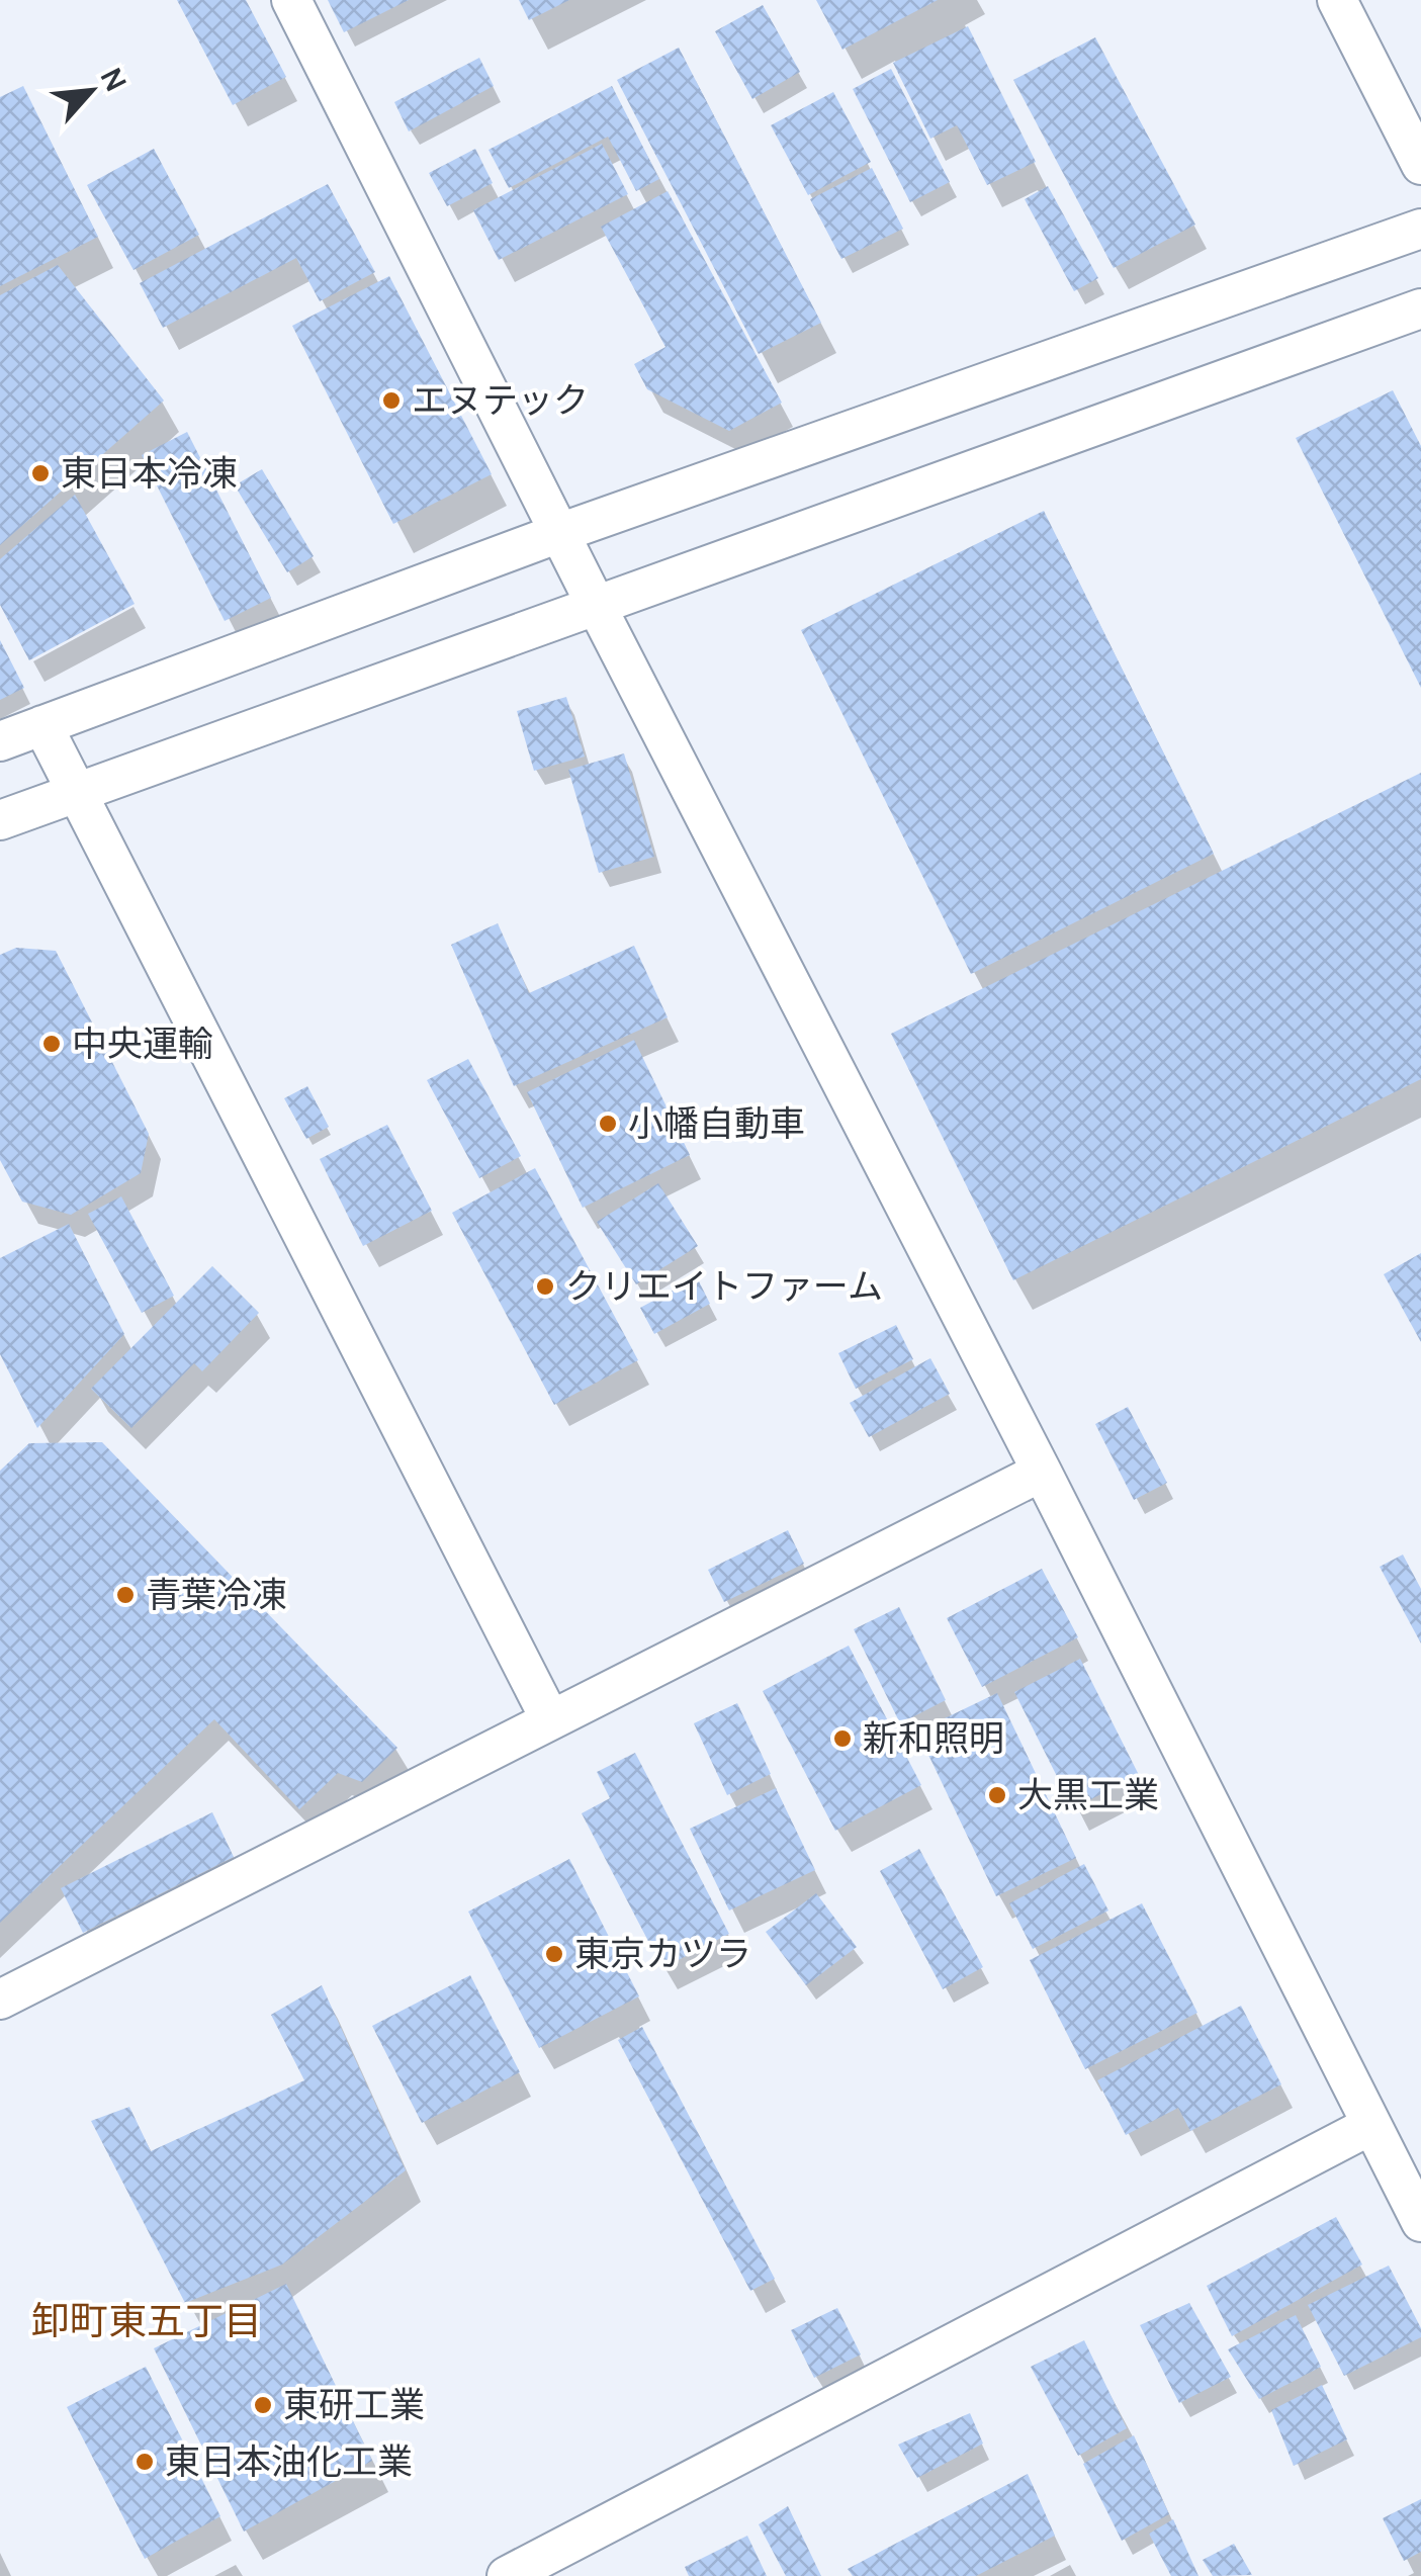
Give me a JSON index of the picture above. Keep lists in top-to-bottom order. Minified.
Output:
{"districts":["卸町東五丁目"],"places":["エヌテック","東日本冷凍","中央運輸","小幡自動車","クリエイトファーム","青葉冷凍","新和照明","大黒工業","東京カツラ","東研工業","東日本油化工業"],"north":"top right"}
